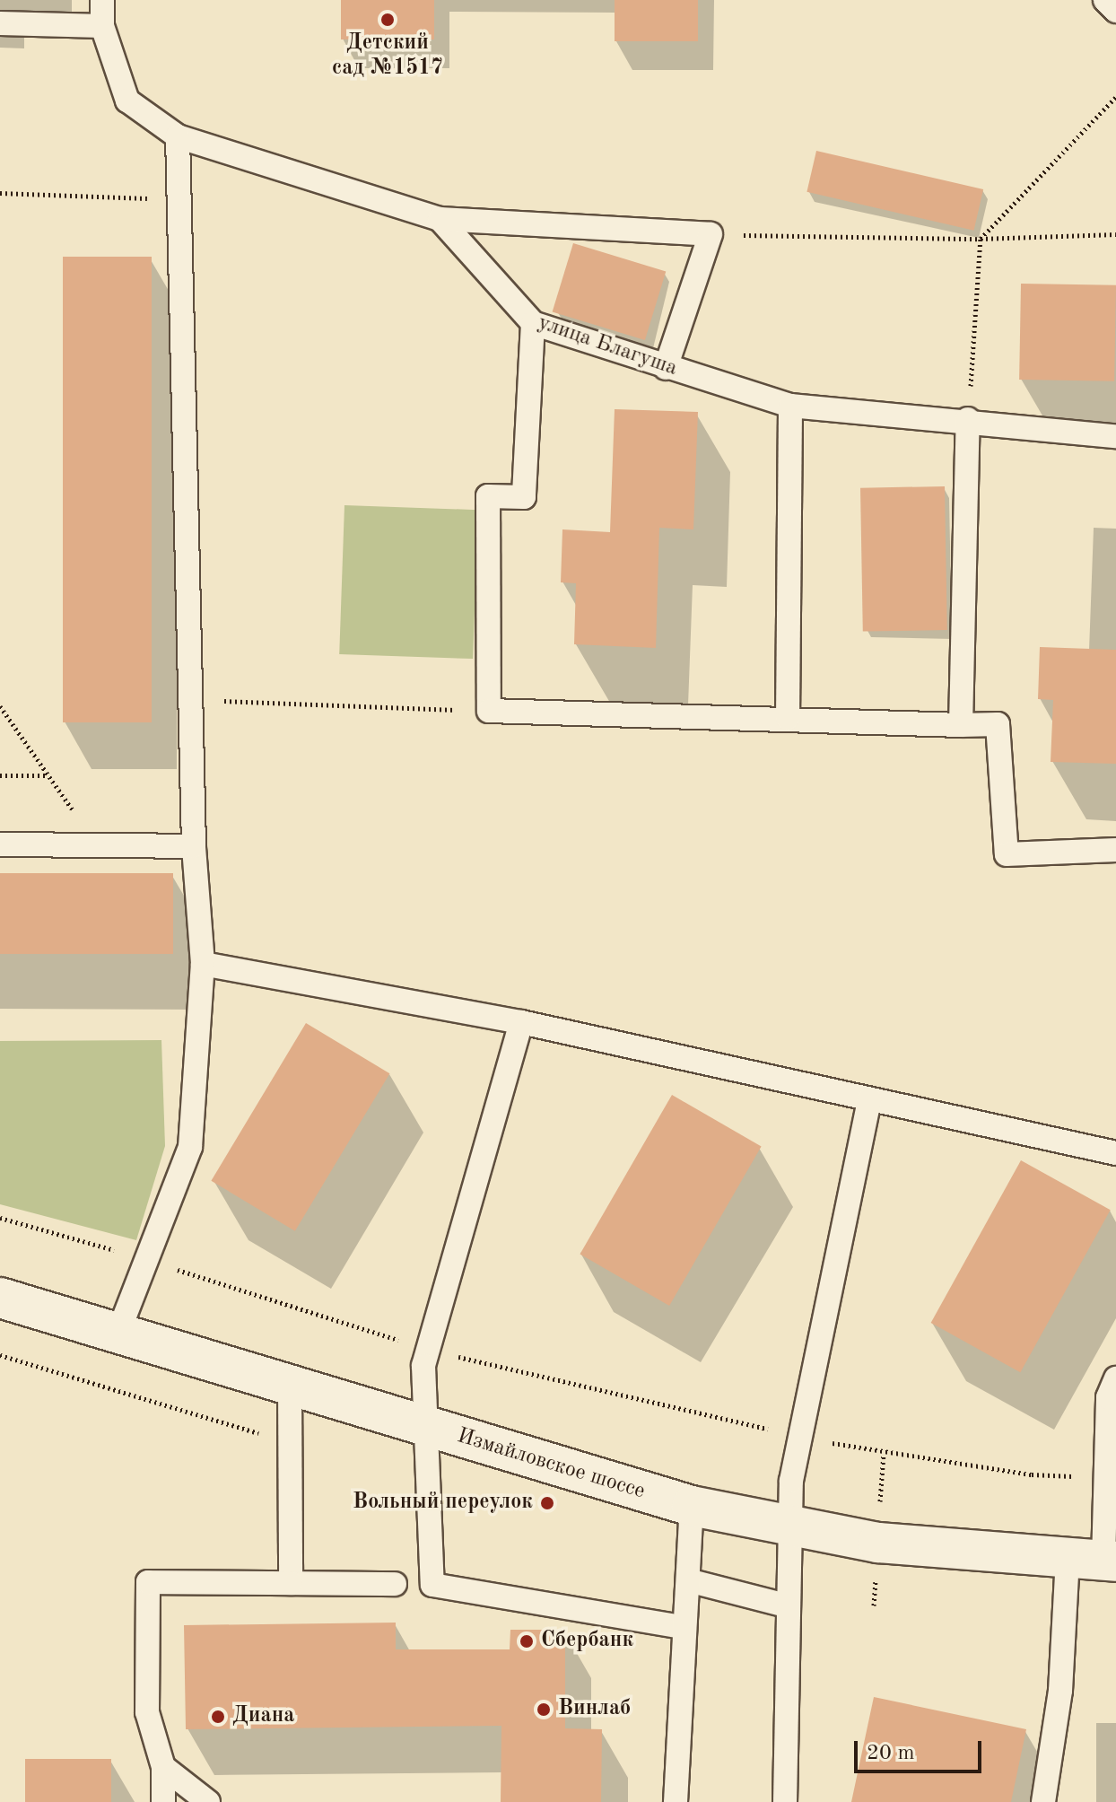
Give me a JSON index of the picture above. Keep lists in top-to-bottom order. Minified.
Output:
{"streets":{"main road":["Измайловское шоссе"],"lane":["улица Благуша"]},"places":["Детский сад №1517","Вольный переулок","Сбербанк","Винлаб","Диана"],"scale_bar":"20 m"}
